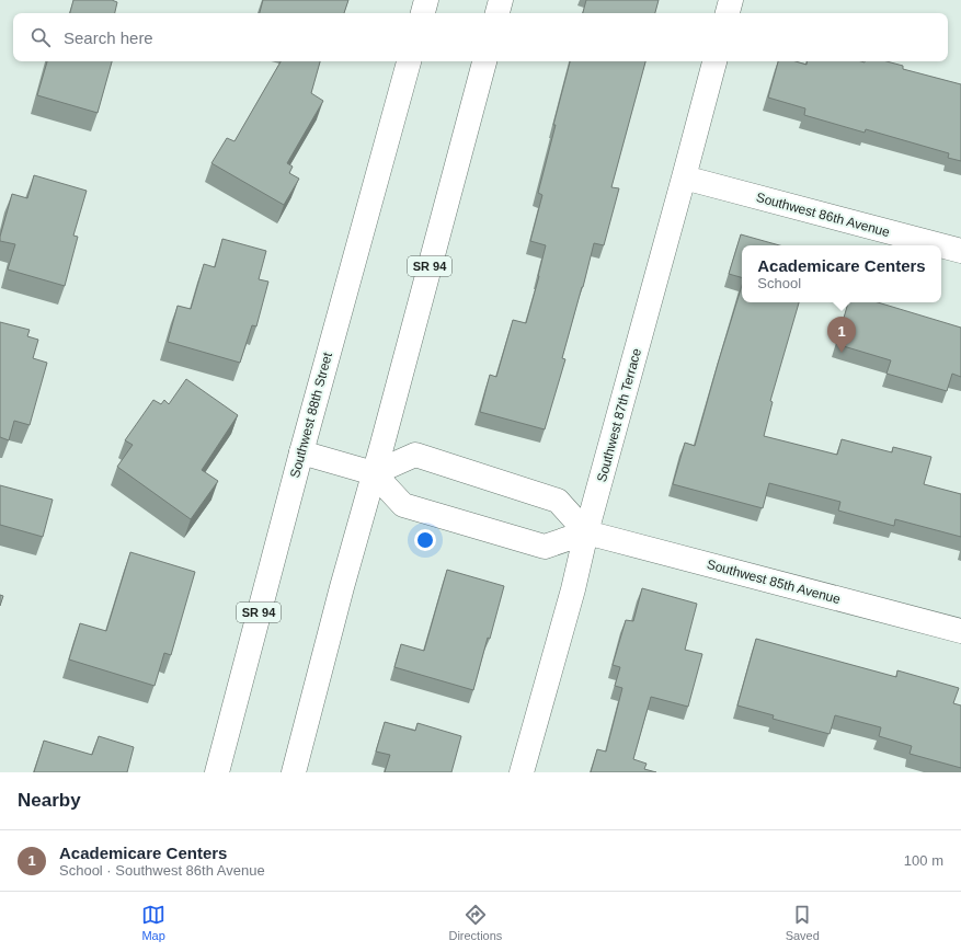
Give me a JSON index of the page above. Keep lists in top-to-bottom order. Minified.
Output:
{"streets":{"street":["Southwest 86th Avenue","SR 94","Southwest 88th Street","Southwest 87th Terrace","Southwest 85th Avenue"]},"crossings":[["Southwest 86th Avenue","Southwest 87th Terrace"],["Southwest 87th Terrace","Southwest 85th Avenue"]],"page":{"search":"Search here","popup":["Academicare Centers","School"],"pins":"1","heading":"Nearby","list":[{"mark":"1","name":"Academicare Centers","note":"School · Southwest 86th Avenue","value":"100 m"}],"nav":["Map","Directions","Saved"]}}
